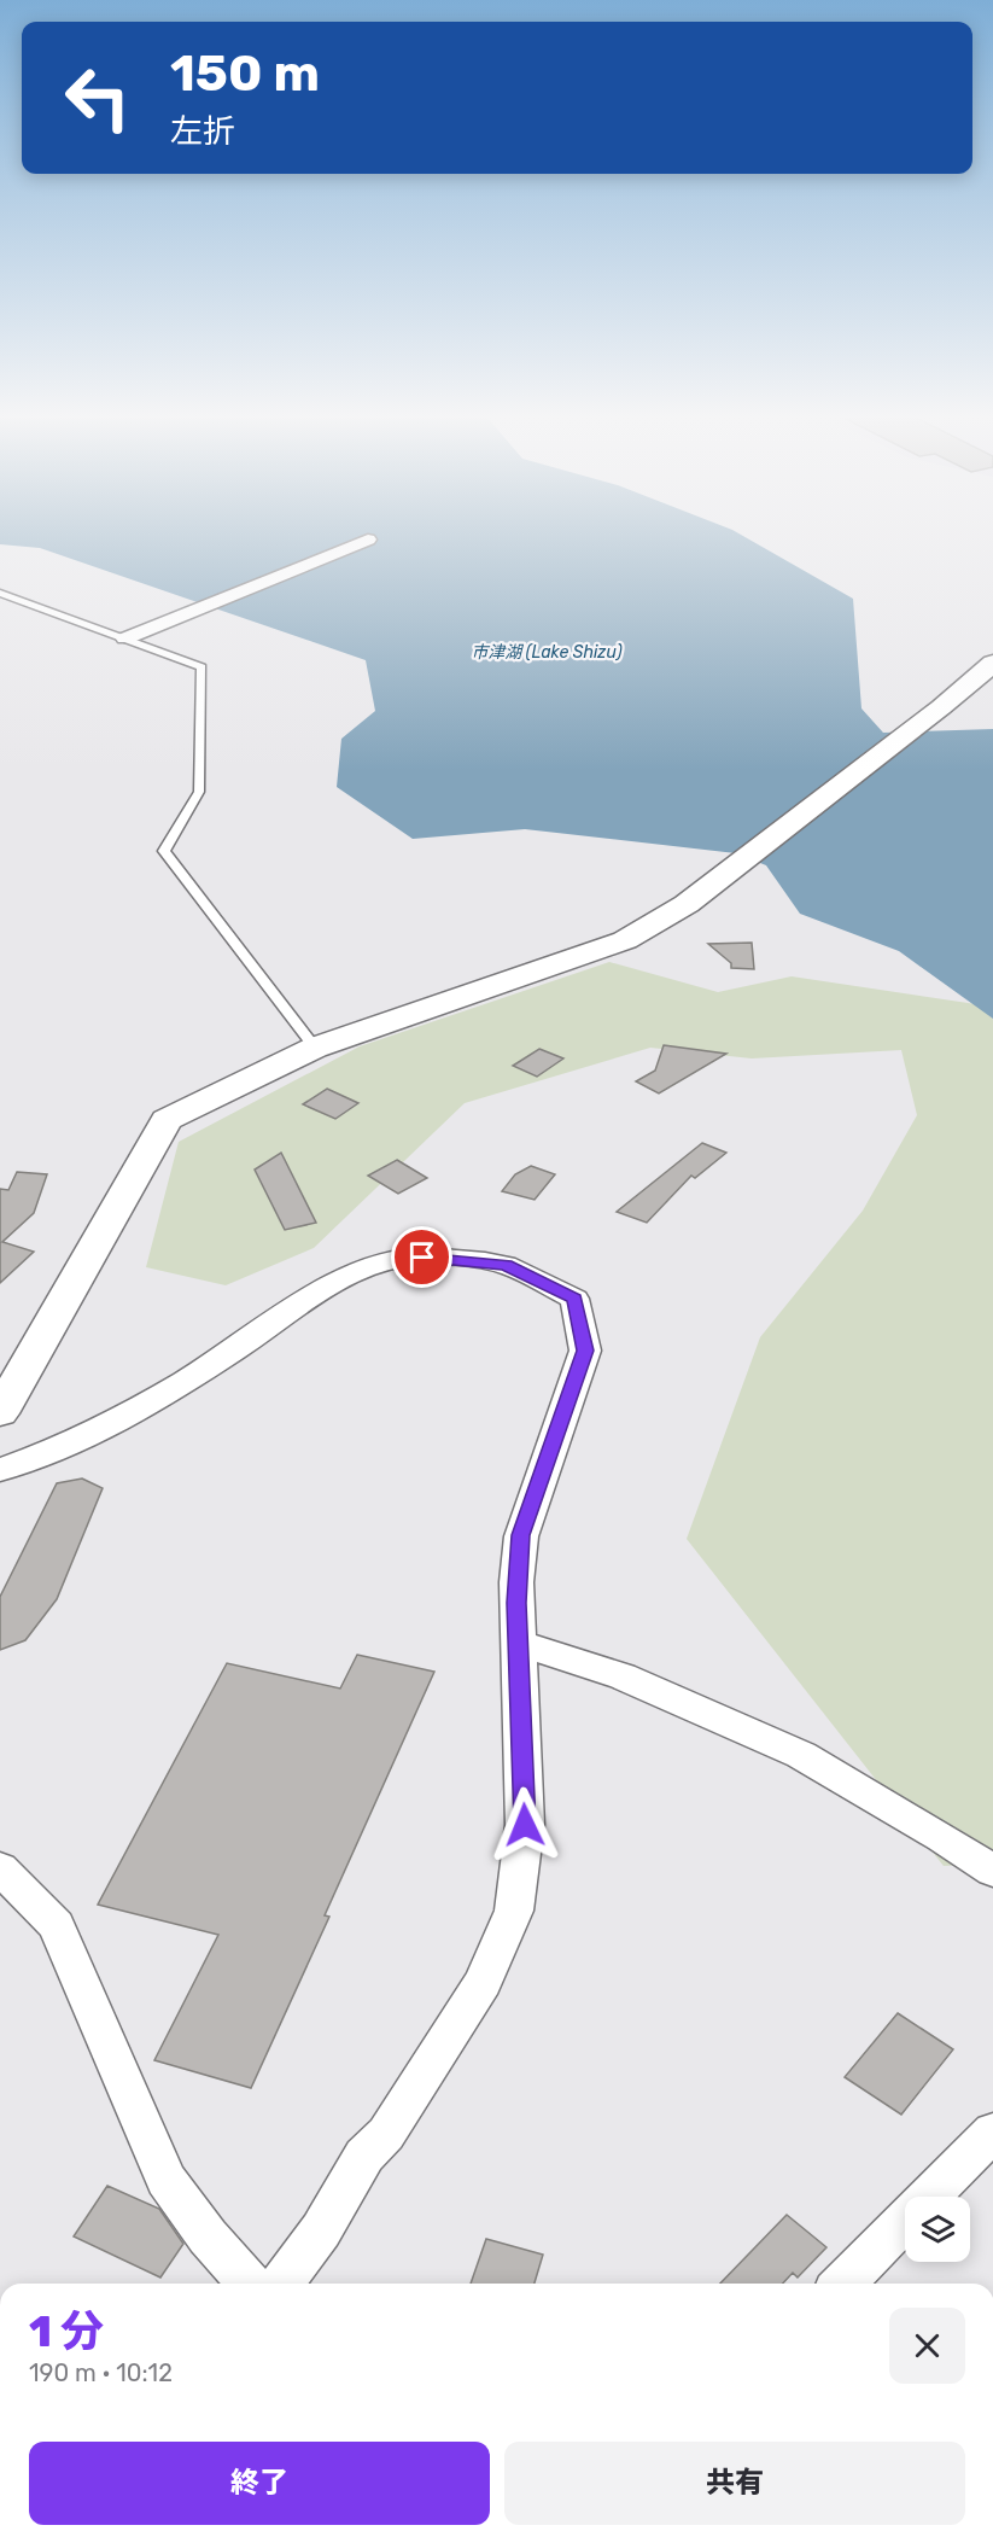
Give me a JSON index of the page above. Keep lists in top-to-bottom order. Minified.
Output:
{"water":["市津湖 (Lake Shizu)"],"page":{"turn":["150 m","左折"],"heading":["1 分","190 m · 10:12"],"buttons":["終了","共有"]}}
